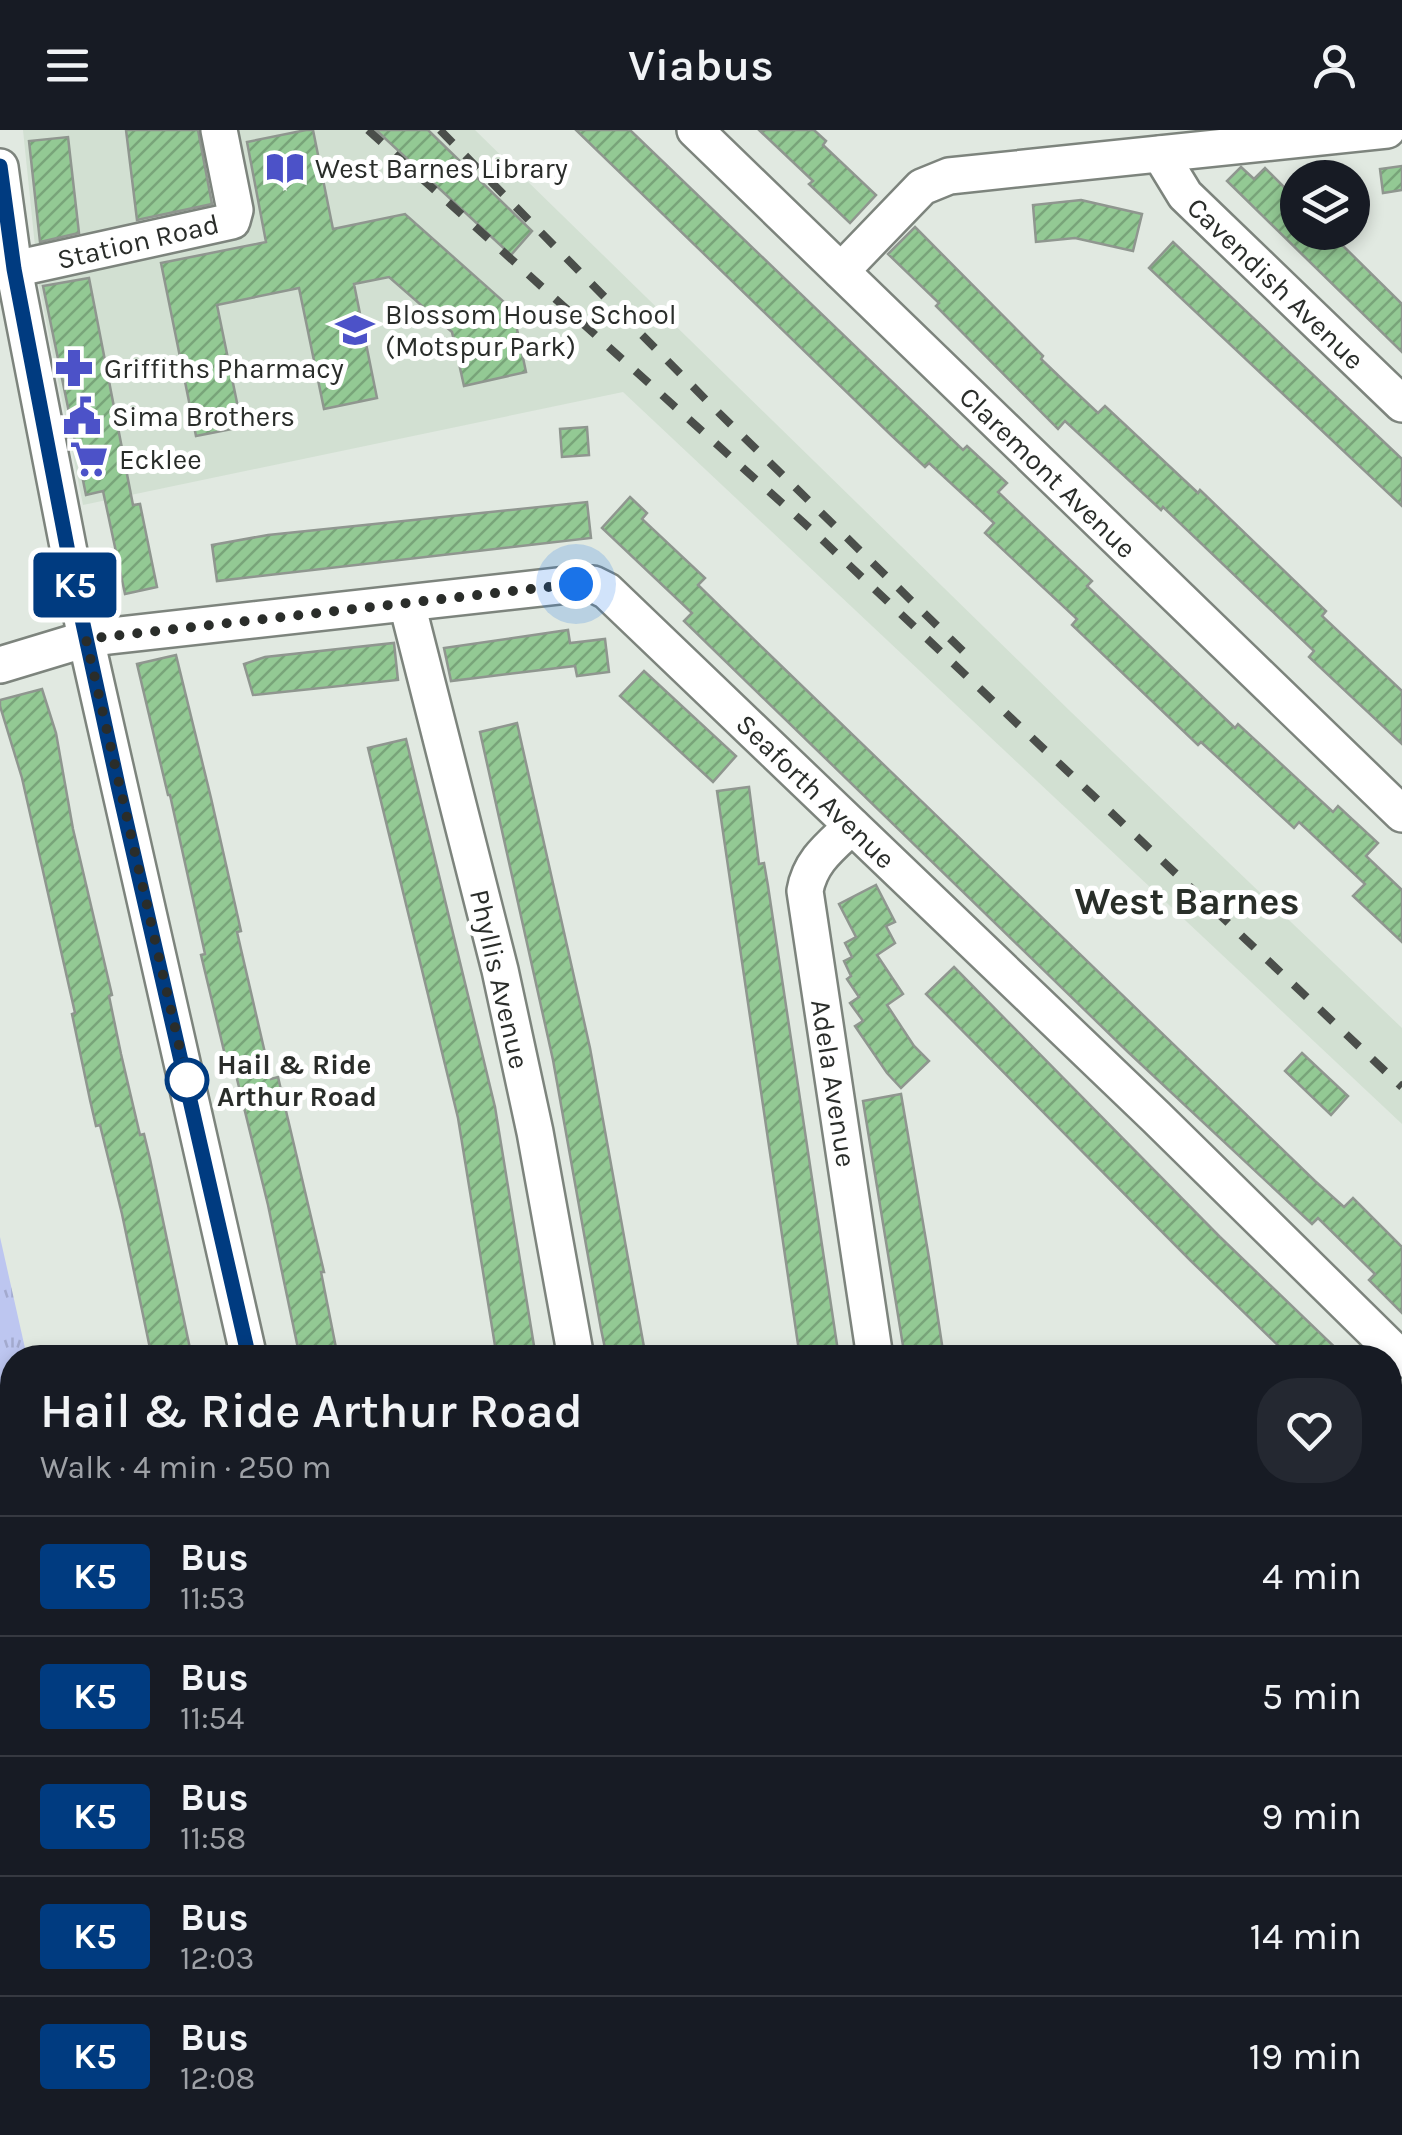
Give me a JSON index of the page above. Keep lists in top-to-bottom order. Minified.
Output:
{"streets":{"street":["Station Road","Cavendish Avenue","Claremont Avenue","Seaforth Avenue","Phyllis Avenue","Adela Avenue"]},"crossings":[["Seaforth Avenue","Phyllis Avenue"],["Seaforth Avenue","Adela Avenue"]],"districts":["West Barnes"],"places":{"library":["West Barnes Library"],"school or university":["Blossom House School (Motspur Park)"],"pharmacy":["Griffiths Pharmacy"],"public building":["Sima Brothers"],"supermarket":["Ecklee"],"other":["Hail & Ride Arthur Road"]},"lines":["bus line K5"],"page":{"header":"Viabus","on_map":"K5","heading":["Hail & Ride Arthur Road","Walk · 4 min · 250 m"],"list":[{"mark":"K5","name":"Bus","note":"11:53","value":"4 min"},{"mark":"K5","name":"Bus","note":"11:54","value":"5 min"},{"mark":"K5","name":"Bus","note":"11:58","value":"9 min"},{"mark":"K5","name":"Bus","note":"12:03","value":"14 min"},{"mark":"K5","name":"Bus","note":"12:08","value":"19 min"}]}}
